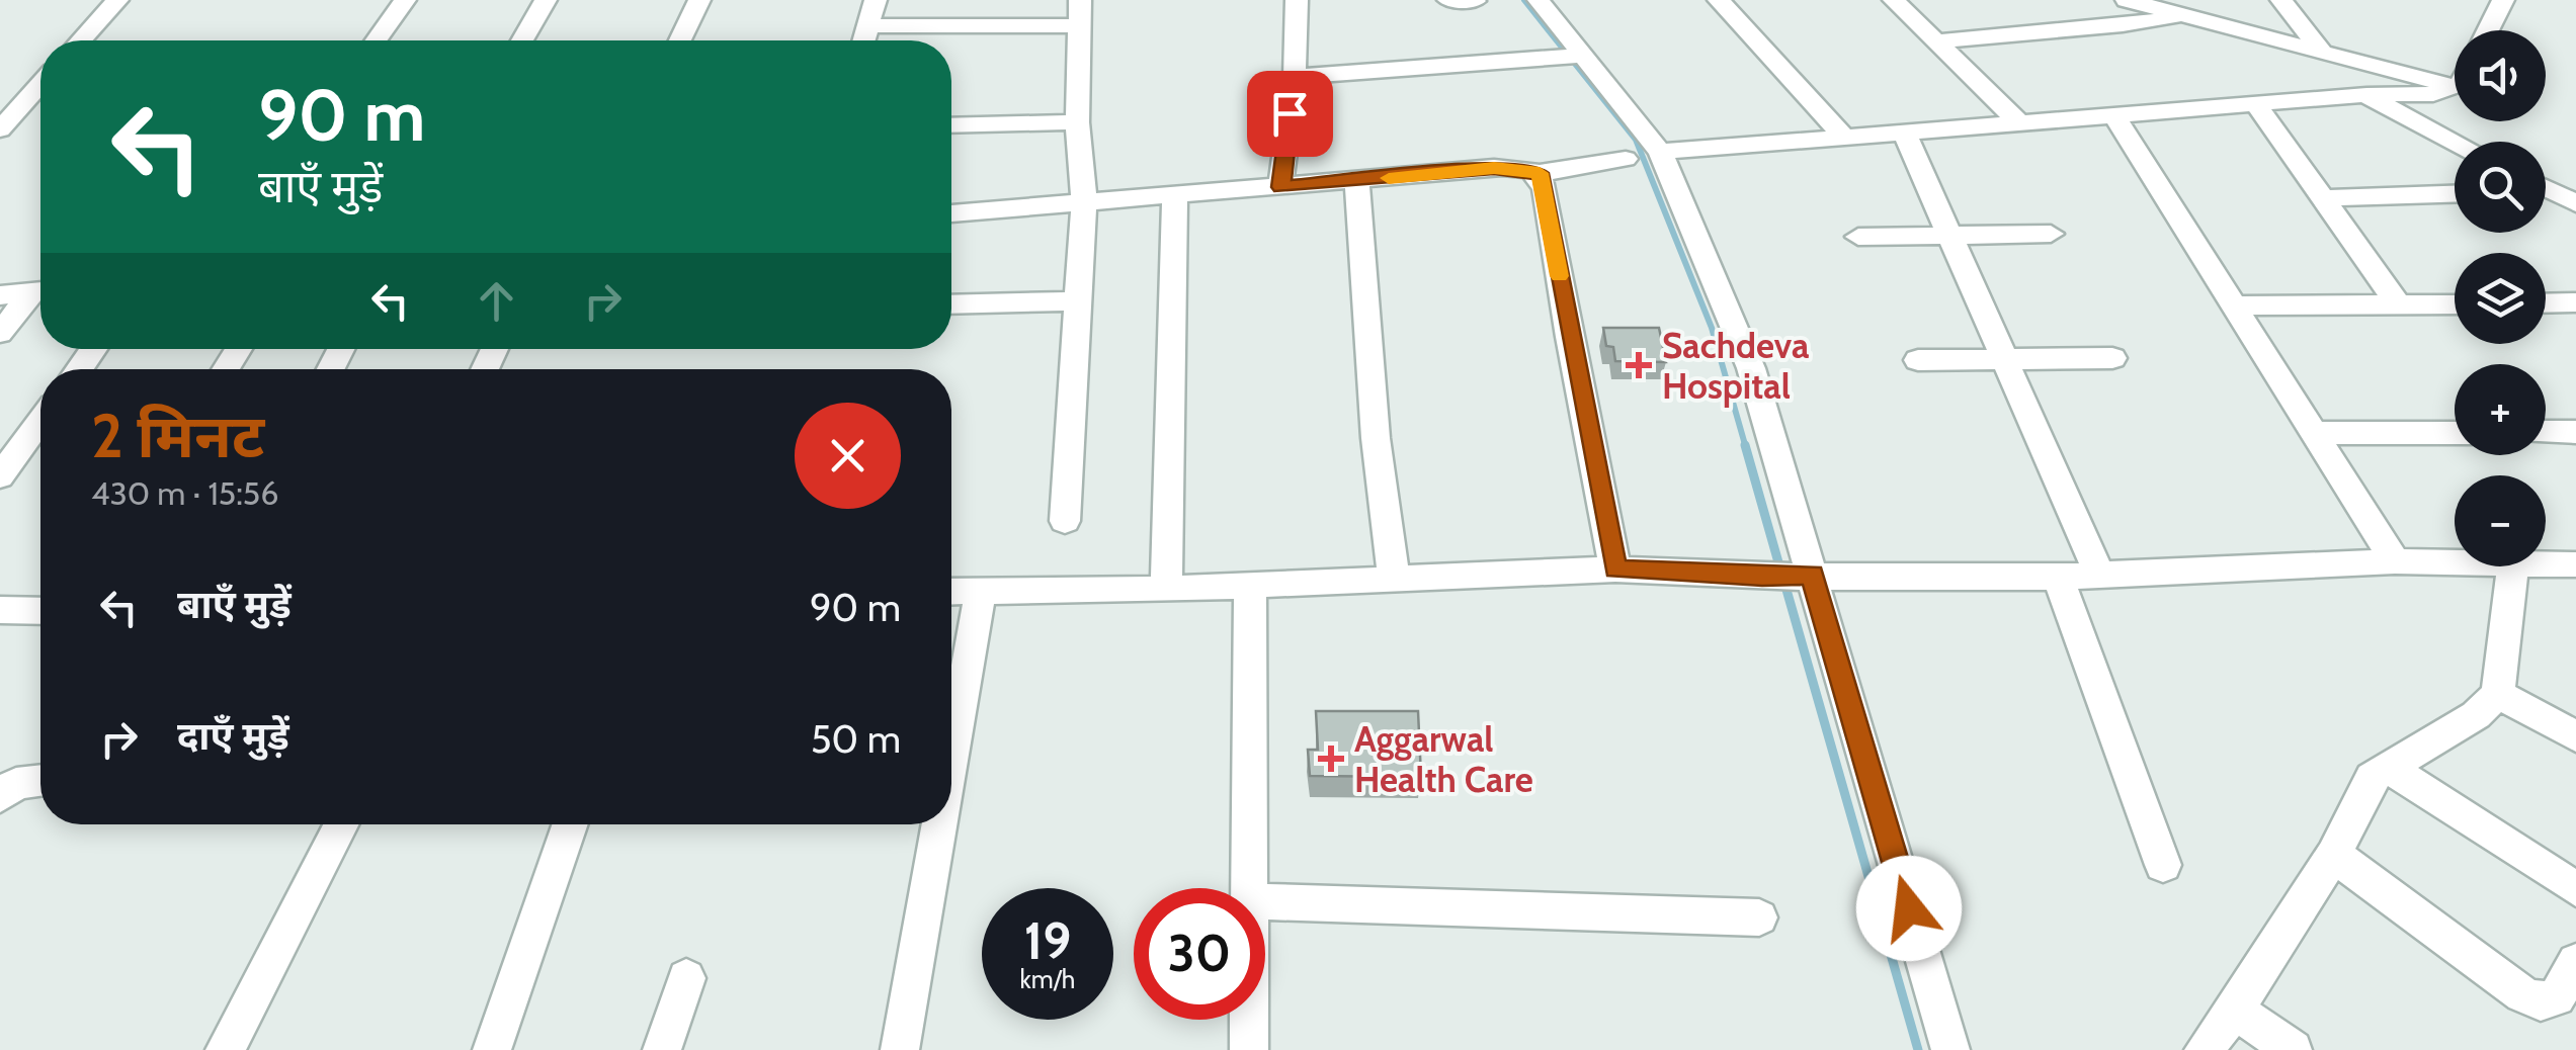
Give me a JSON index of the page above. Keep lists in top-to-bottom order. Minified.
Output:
{"places":{"health":["Sachdeva Hospital","Aggarwal Health Care"]},"page":{"map_buttons":["+","−"],"turn":["90 m","बाएँ मुड़ें"],"heading":["2 मिनट","430 m · 15:56"],"list":[{"name":"बाएँ मुड़ें","value":"90 m"},{"name":"दाएँ मुड़ें","value":"50 m"}],"speed":"19 km/h","limit":"30"}}
